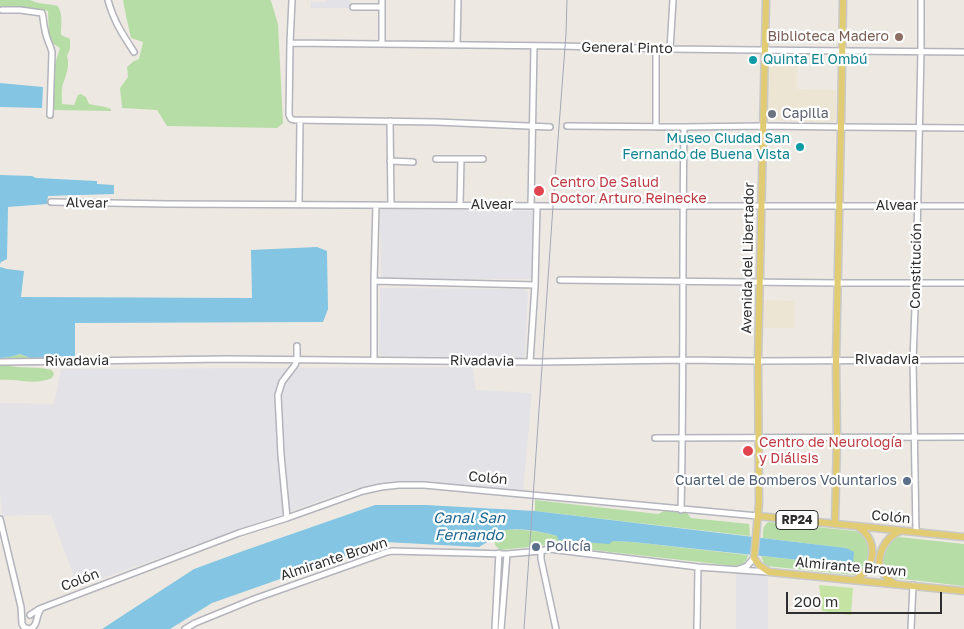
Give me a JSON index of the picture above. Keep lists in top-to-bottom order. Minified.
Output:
{"streets":{"main road":["Avenida del Libertador","Colón","RP24","Almirante Brown"],"street":["General Pinto","Alvear","Constitución","Rivadavia"]},"crossings":[["General Pinto","Avenida del Libertador"],["General Pinto","Constitución"],["Alvear","Avenida del Libertador"],["Alvear","Constitución"],["Avenida del Libertador","Rivadavia"],["Avenida del Libertador","Colón"],["Constitución","Rivadavia"],["Constitución","Colón"]],"water":["Canal San Fernando"],"places":["Biblioteca Madero","Quinta El Ombú","Capilla","Museo Ciudad San Fernando de Buena Vista","Centro De Salud Doctor Arturo Reinecke","Centro de Neurología y Diálisis","Cuartel de Bomberos Voluntarios","Policía"],"scale_bar":"200 m"}
